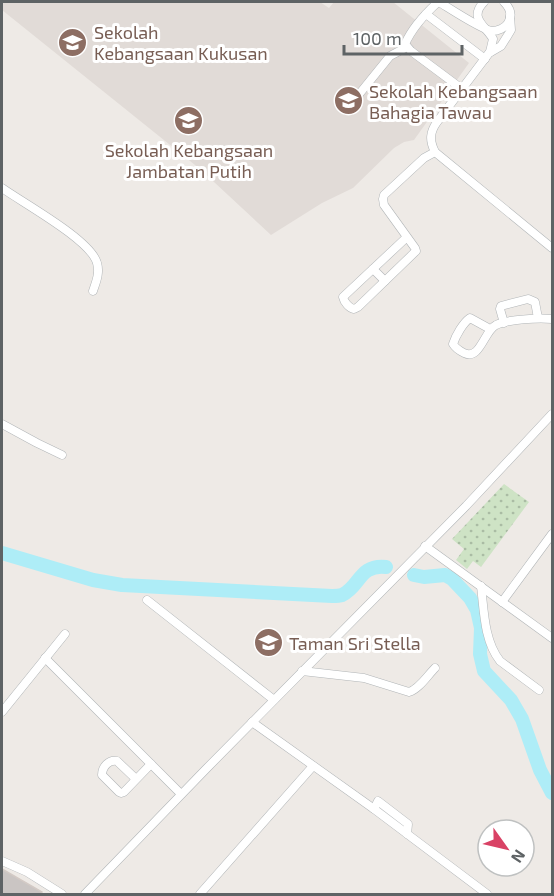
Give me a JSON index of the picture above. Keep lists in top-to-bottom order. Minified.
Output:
{"places":{"school or university":["Sekolah Kebangsaan Kukusan","Sekolah Kebangsaan Bahagia Tawau","Sekolah Kebangsaan Jambatan Putih","Taman Sri Stella"]},"scale_bar":"100 m","north":"bottom right"}
